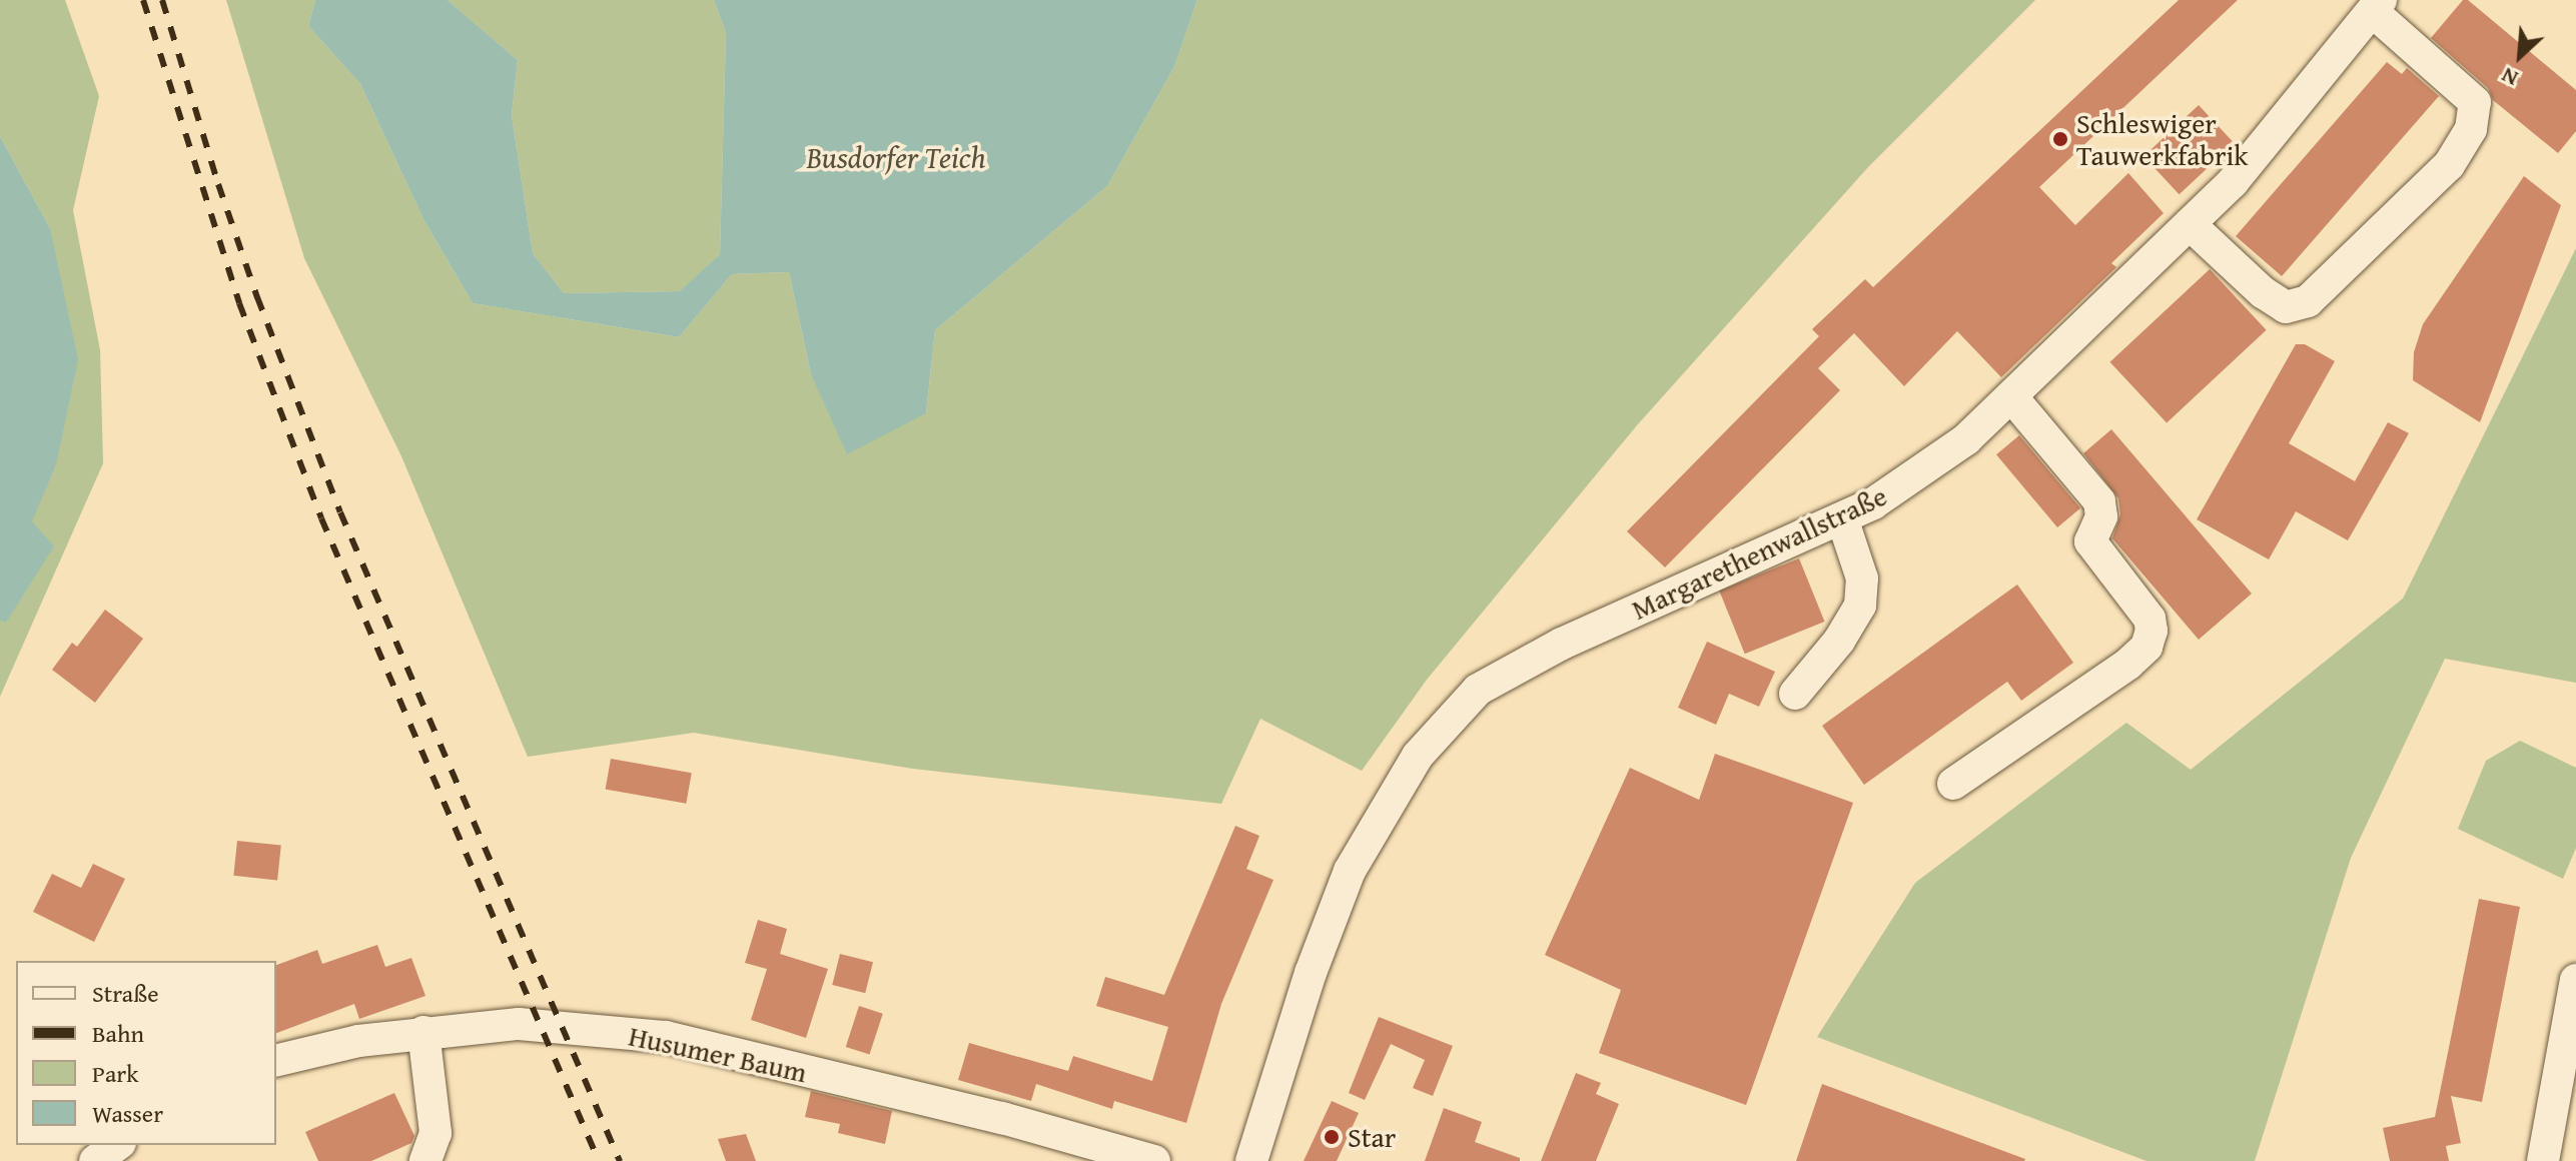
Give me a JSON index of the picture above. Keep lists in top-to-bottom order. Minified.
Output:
{"streets":{"street":["Margarethenwallstraße","Husumer Baum"]},"water":["Busdorfer Teich"],"places":["Schleswiger Tauwerkfabrik","Star"],"legend":["Straße","Bahn","Park","Wasser"],"north":"bottom left"}
